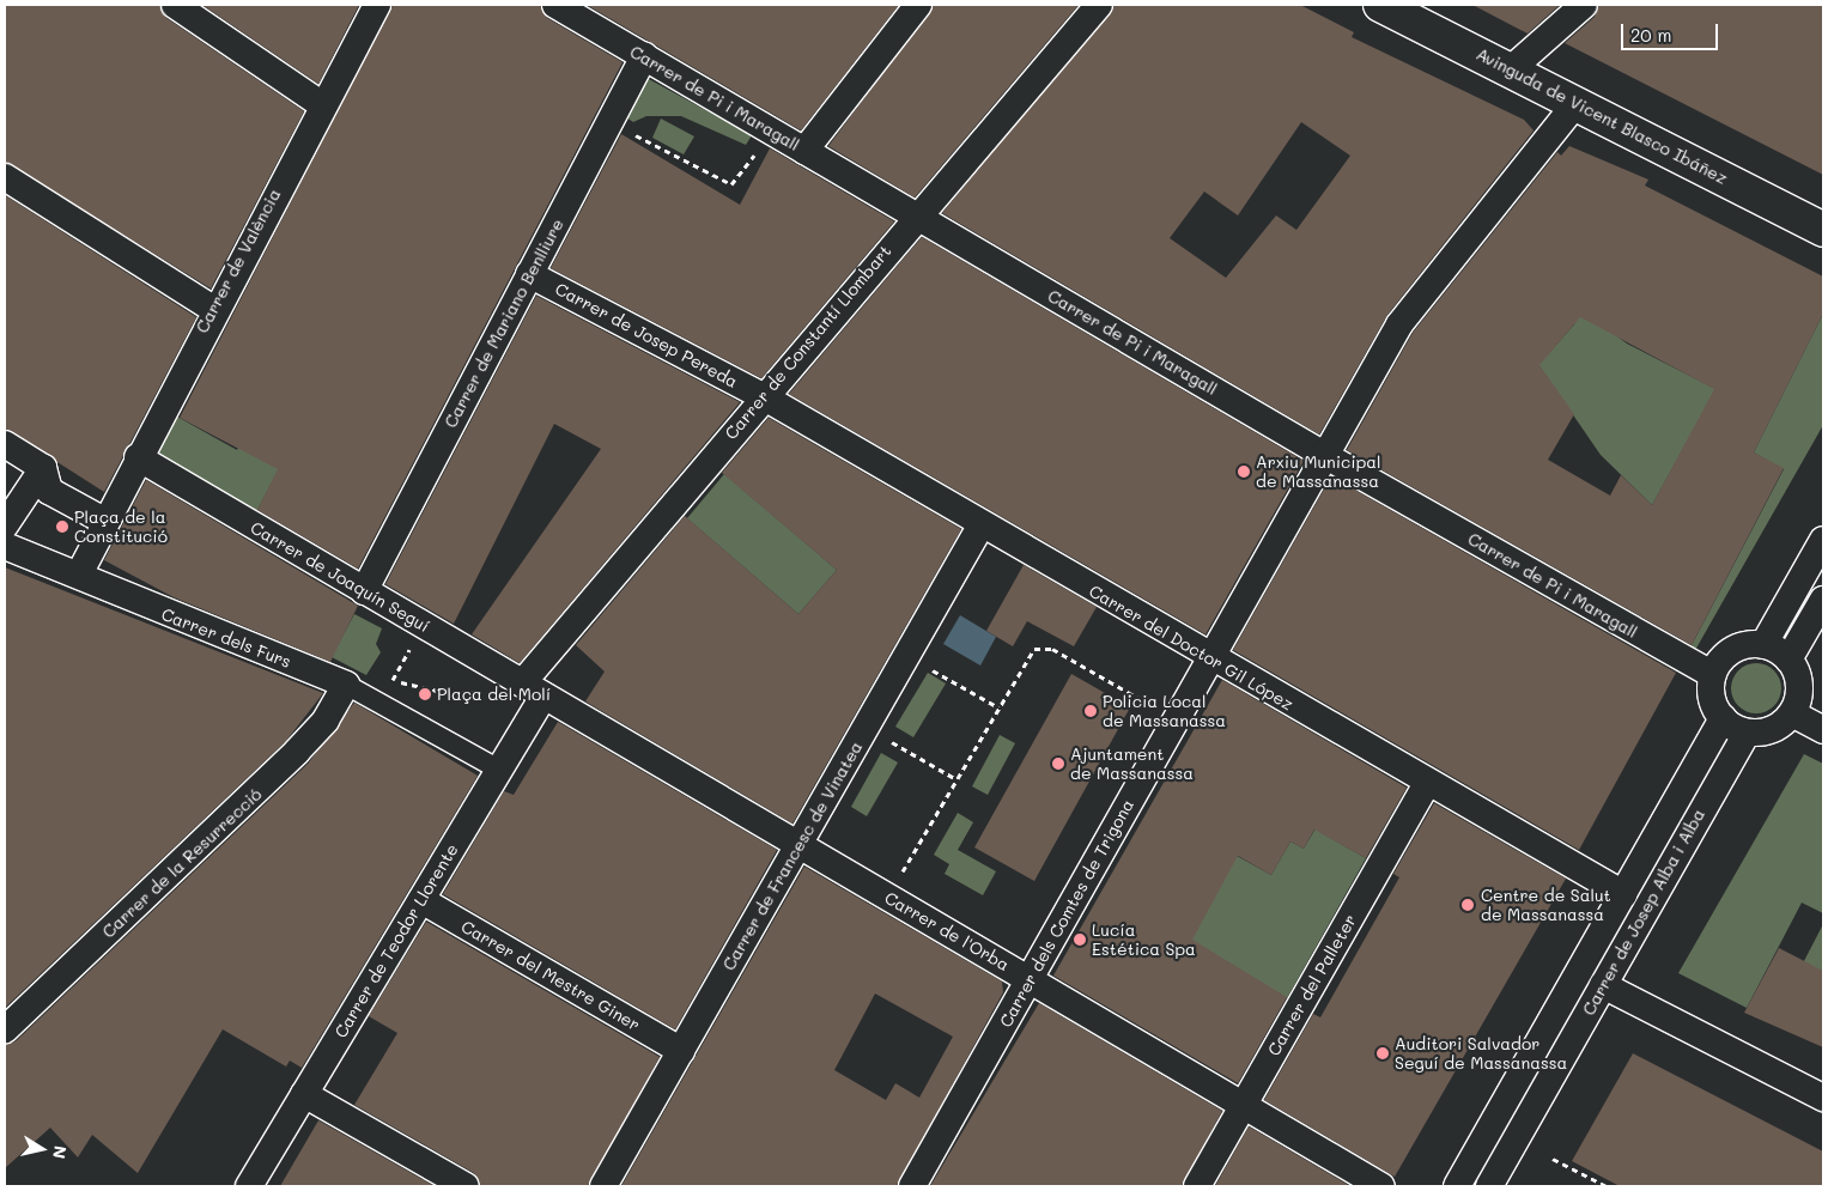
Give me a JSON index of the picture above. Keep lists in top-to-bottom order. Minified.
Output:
{"streets":{"street":["Carrer de Pi i Maragall","Avinguda de Vicent Blasco Ibáñez","Carrer de València","Carrer de Mariano Benlliure","Carrer de Josep Pereda","Carrer de Constantí Llombart","Carrer de Joaquín Seguí","Carrer dels Furs","Carrer del Doctor Gil López","Carrer de Francesc de Vinatea","Carrer de la Resurrecció","Carrer de Josep Alba i Alba","Carrer dels Comtes de Trigona","Carrer de l'Orba","Carrer de Teodor Llorente","Carrer del Mestre Giner","Carrer del Palleter"]},"crossings":[["Carrer de Pi i Maragall","Carrer de Mariano Benlliure"],["Carrer de Pi i Maragall","Carrer de Constantí Llombart"],["Carrer de Pi i Maragall","Carrer de Josep Alba i Alba"],["Carrer de Pi i Maragall","Carrer dels Comtes de Trigona"],["Avinguda de Vicent Blasco Ibáñez","Carrer dels Comtes de Trigona"],["Carrer de València","Carrer de Joaquín Seguí"],["Carrer de Mariano Benlliure","Carrer de Josep Pereda"],["Carrer de Mariano Benlliure","Carrer de Joaquín Seguí"],["Carrer de Josep Pereda","Carrer de Constantí Llombart"],["Carrer de Josep Pereda","Carrer del Doctor Gil López"],["Carrer de Constantí Llombart","Carrer de Joaquín Seguí"],["Carrer de Constantí Llombart","Carrer del Doctor Gil López"],["Carrer de Constantí Llombart","Carrer de l'Orba"],["Carrer de Constantí Llombart","Carrer de Teodor Llorente"],["Carrer de Joaquín Seguí","Carrer de l'Orba"],["Carrer de Joaquín Seguí","Carrer de Teodor Llorente"],["Carrer dels Furs","Carrer de la Resurrecció"],["Carrer del Doctor Gil López","Carrer de Francesc de Vinatea"],["Carrer del Doctor Gil López","Carrer de Josep Alba i Alba"],["Carrer del Doctor Gil López","Carrer dels Comtes de Trigona"],["Carrer del Doctor Gil López","Carrer del Palleter"],["Carrer de Francesc de Vinatea","Carrer de l'Orba"],["Carrer de Francesc de Vinatea","Carrer del Mestre Giner"],["Carrer dels Comtes de Trigona","Carrer de l'Orba"],["Carrer de l'Orba","Carrer de Teodor Llorente"],["Carrer de l'Orba","Carrer del Palleter"],["Carrer de Teodor Llorente","Carrer del Mestre Giner"]],"places":["Arxiu Municipal de Massanassa","Plaça de la Constitució","Plaça del Molí","Policia Local de Massanassa","Ajuntament de Massanassa","Centre de Salut de Massanassa","Lucía Estética Spa","Auditori Salvador Seguí de Massanassa"],"scale_bar":"20 m","north":"right"}
